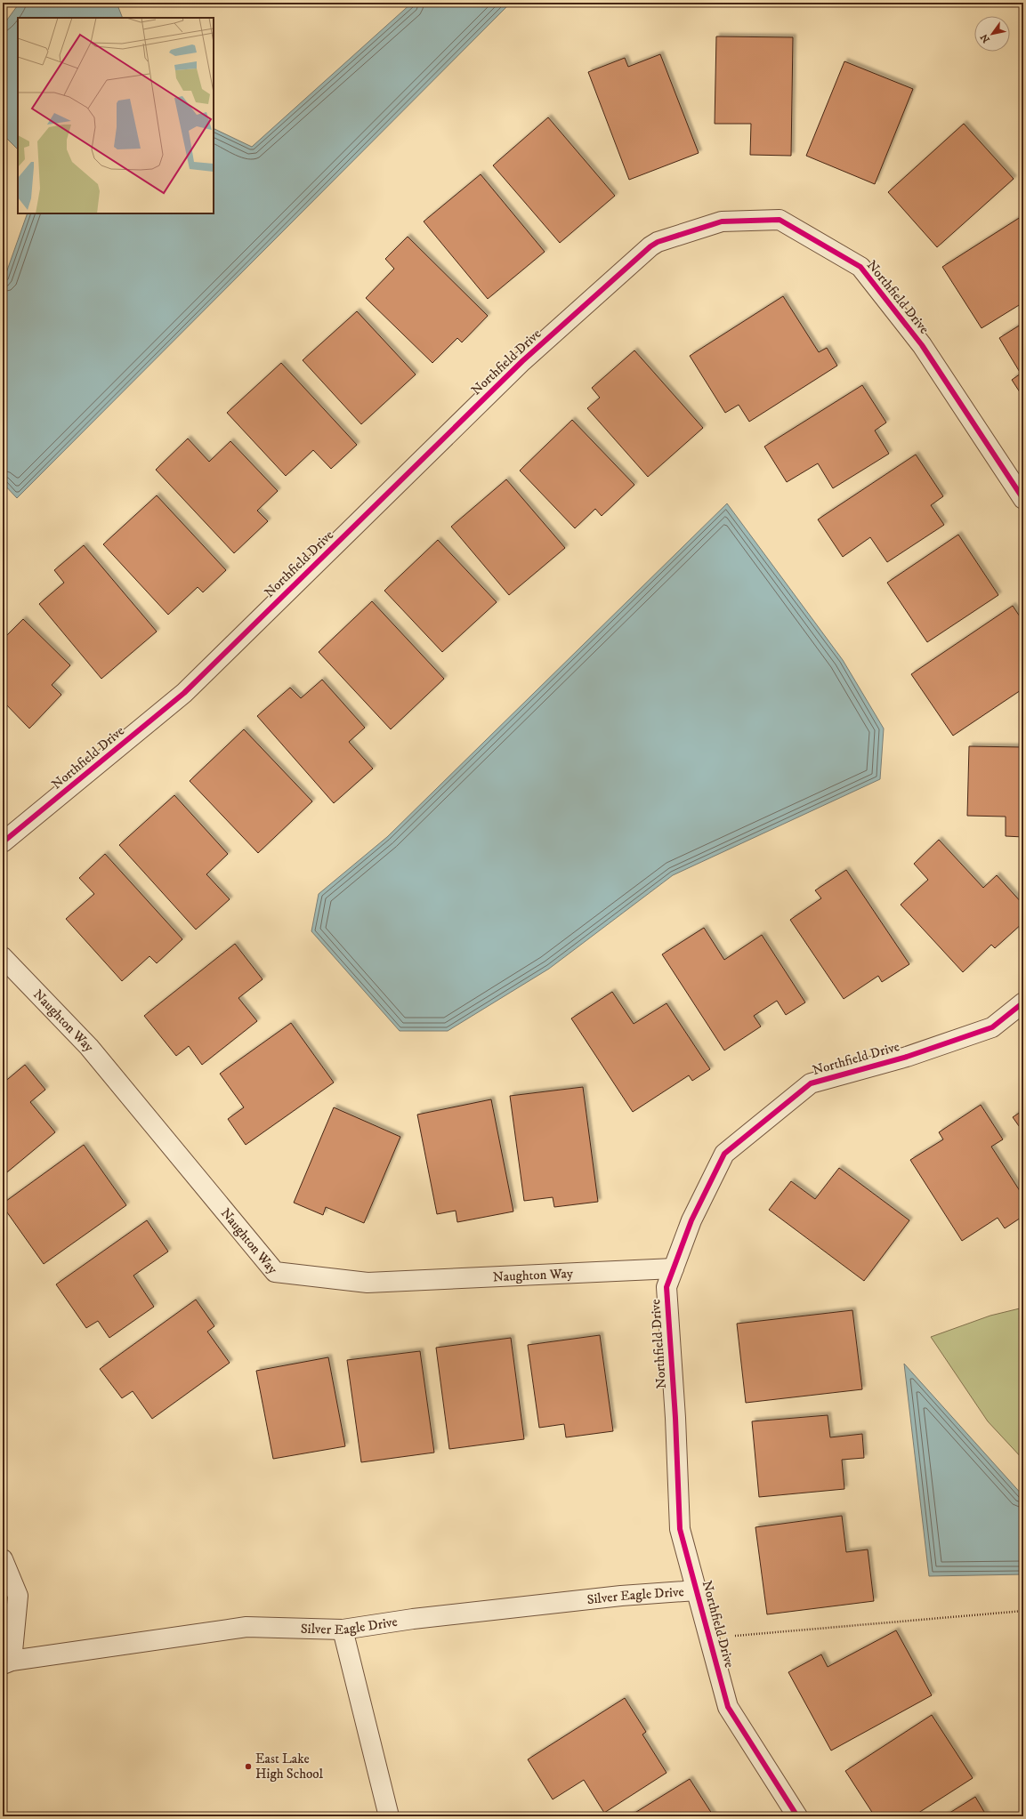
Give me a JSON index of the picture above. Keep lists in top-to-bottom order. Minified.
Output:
{"streets":{"street":["Northfield Drive","Naughton Way","Silver Eagle Drive"]},"crossings":[["Northfield Drive","Naughton Way"],["Northfield Drive","Silver Eagle Drive"]],"places":["East Lake High School"],"north":"bottom left"}
